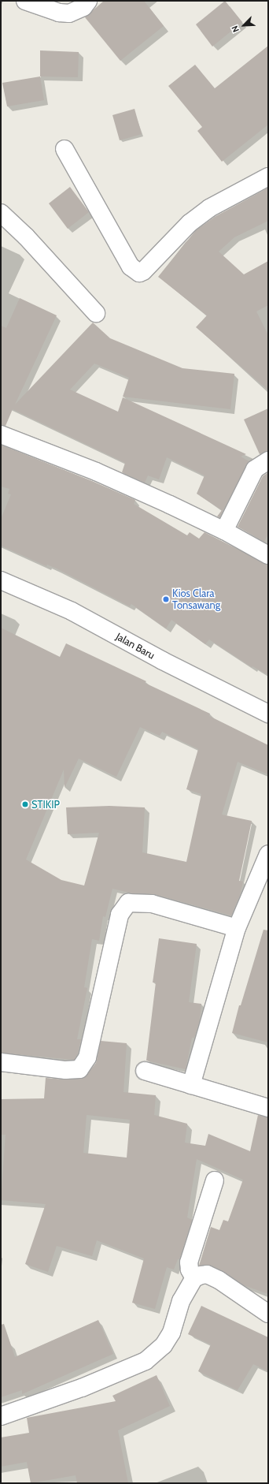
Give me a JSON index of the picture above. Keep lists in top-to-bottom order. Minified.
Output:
{"streets":{"street":["Jalan Baru"]},"places":["Kios Clara Tonsawang","STIKIP"],"north":"bottom left"}
